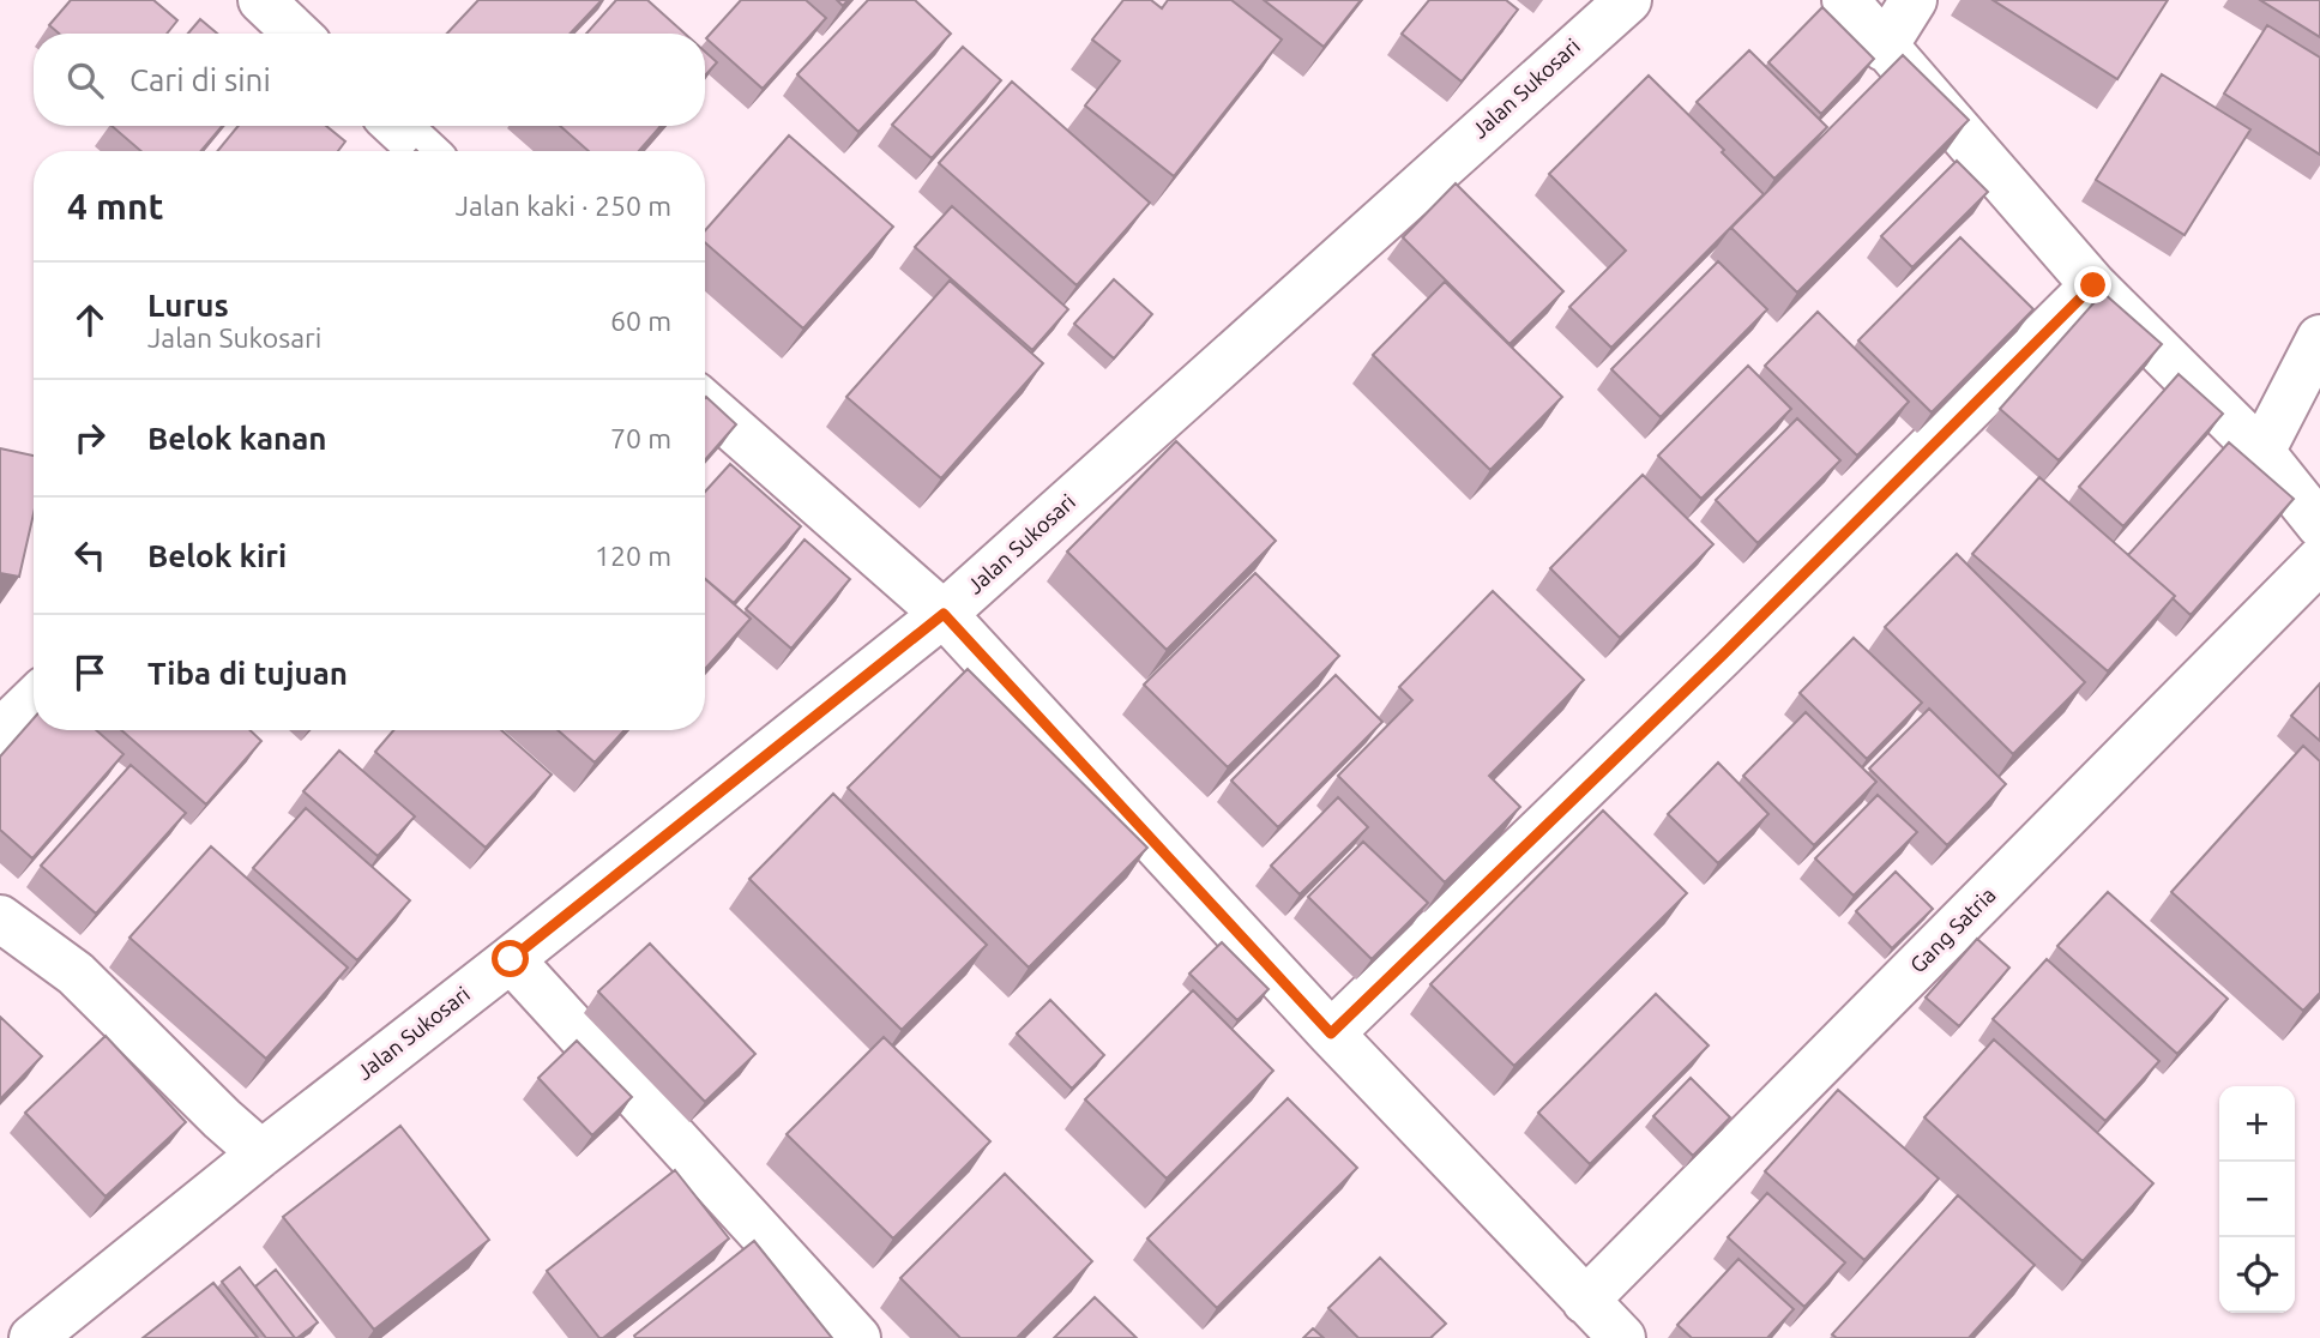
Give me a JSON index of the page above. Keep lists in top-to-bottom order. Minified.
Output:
{"streets":{"street":["Jalan Sukosari","Gang Satria"]},"page":{"search":"Cari di sini","heading":["4 mnt","Jalan kaki · 250 m"],"list":[["Lurus","Jalan Sukosari","60 m"],["Belok kanan","70 m"],["Belok kiri","120 m"],"Tiba di tujuan"],"map_buttons":["+","−"]}}
